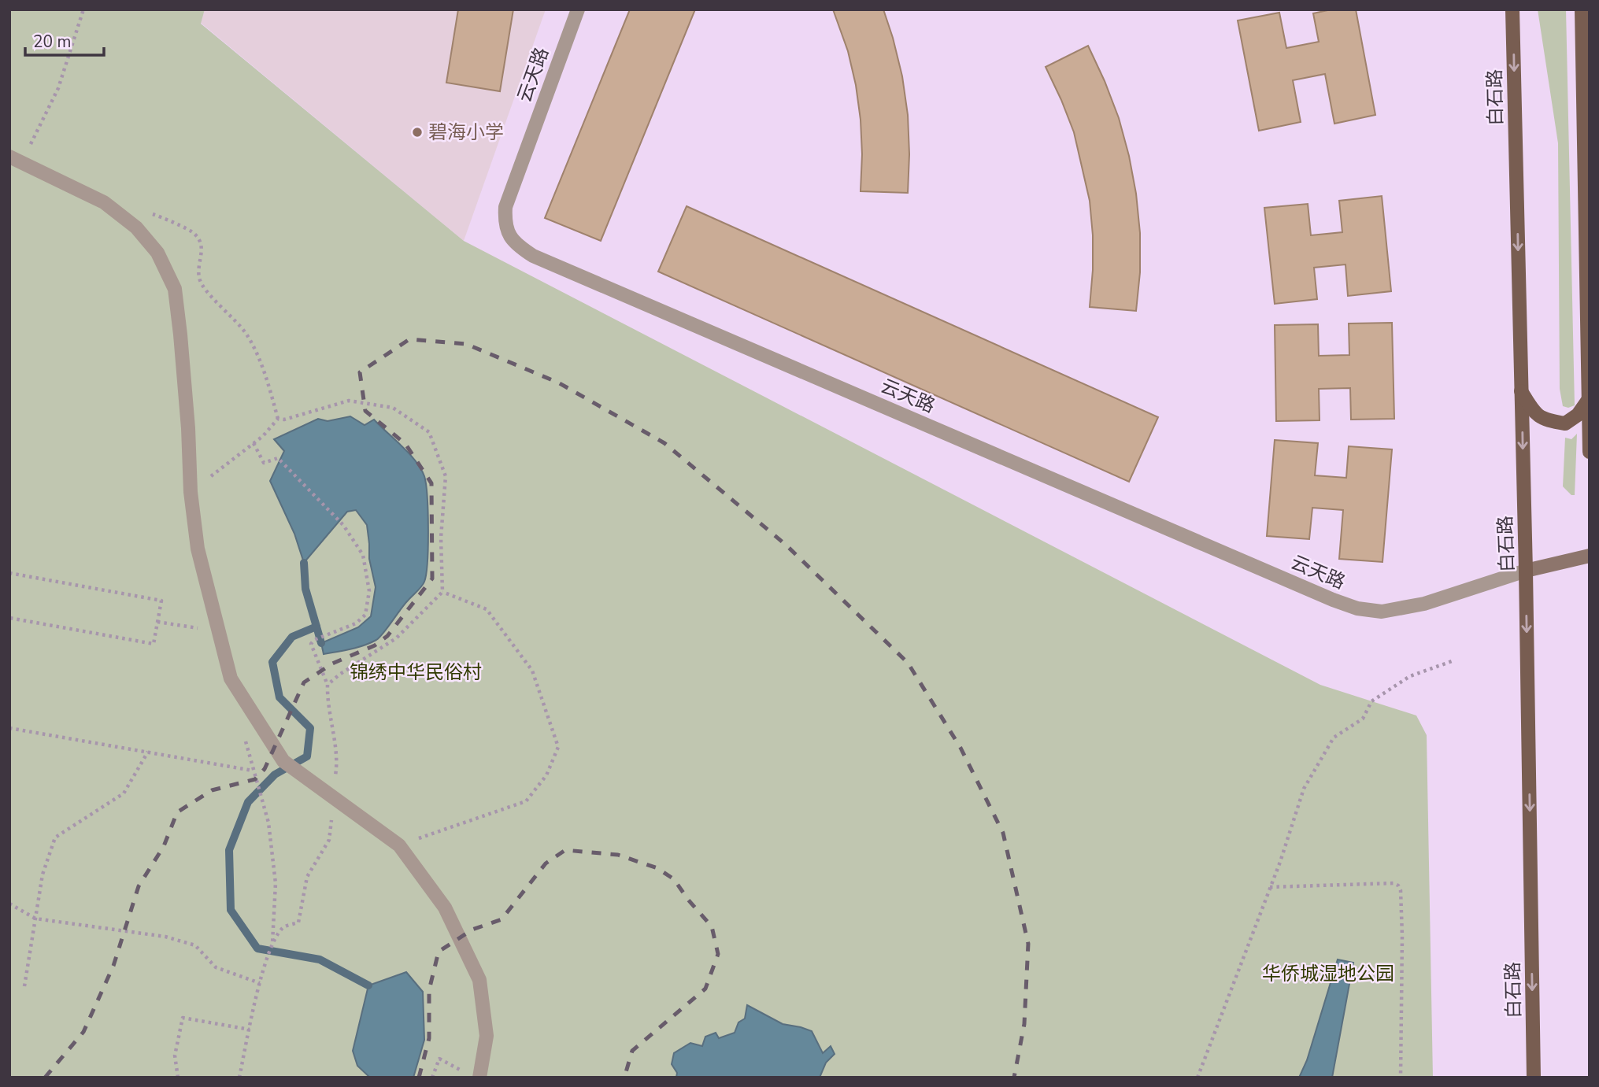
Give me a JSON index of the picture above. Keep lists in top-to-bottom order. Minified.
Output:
{"streets":{"main road":["白石路"],"street":["云天路"]},"crossings":[["云天路","白石路"]],"parks":["锦绣中华民俗村","华侨城湿地公园"],"places":["碧海小学"],"scale_bar":"20 m"}
